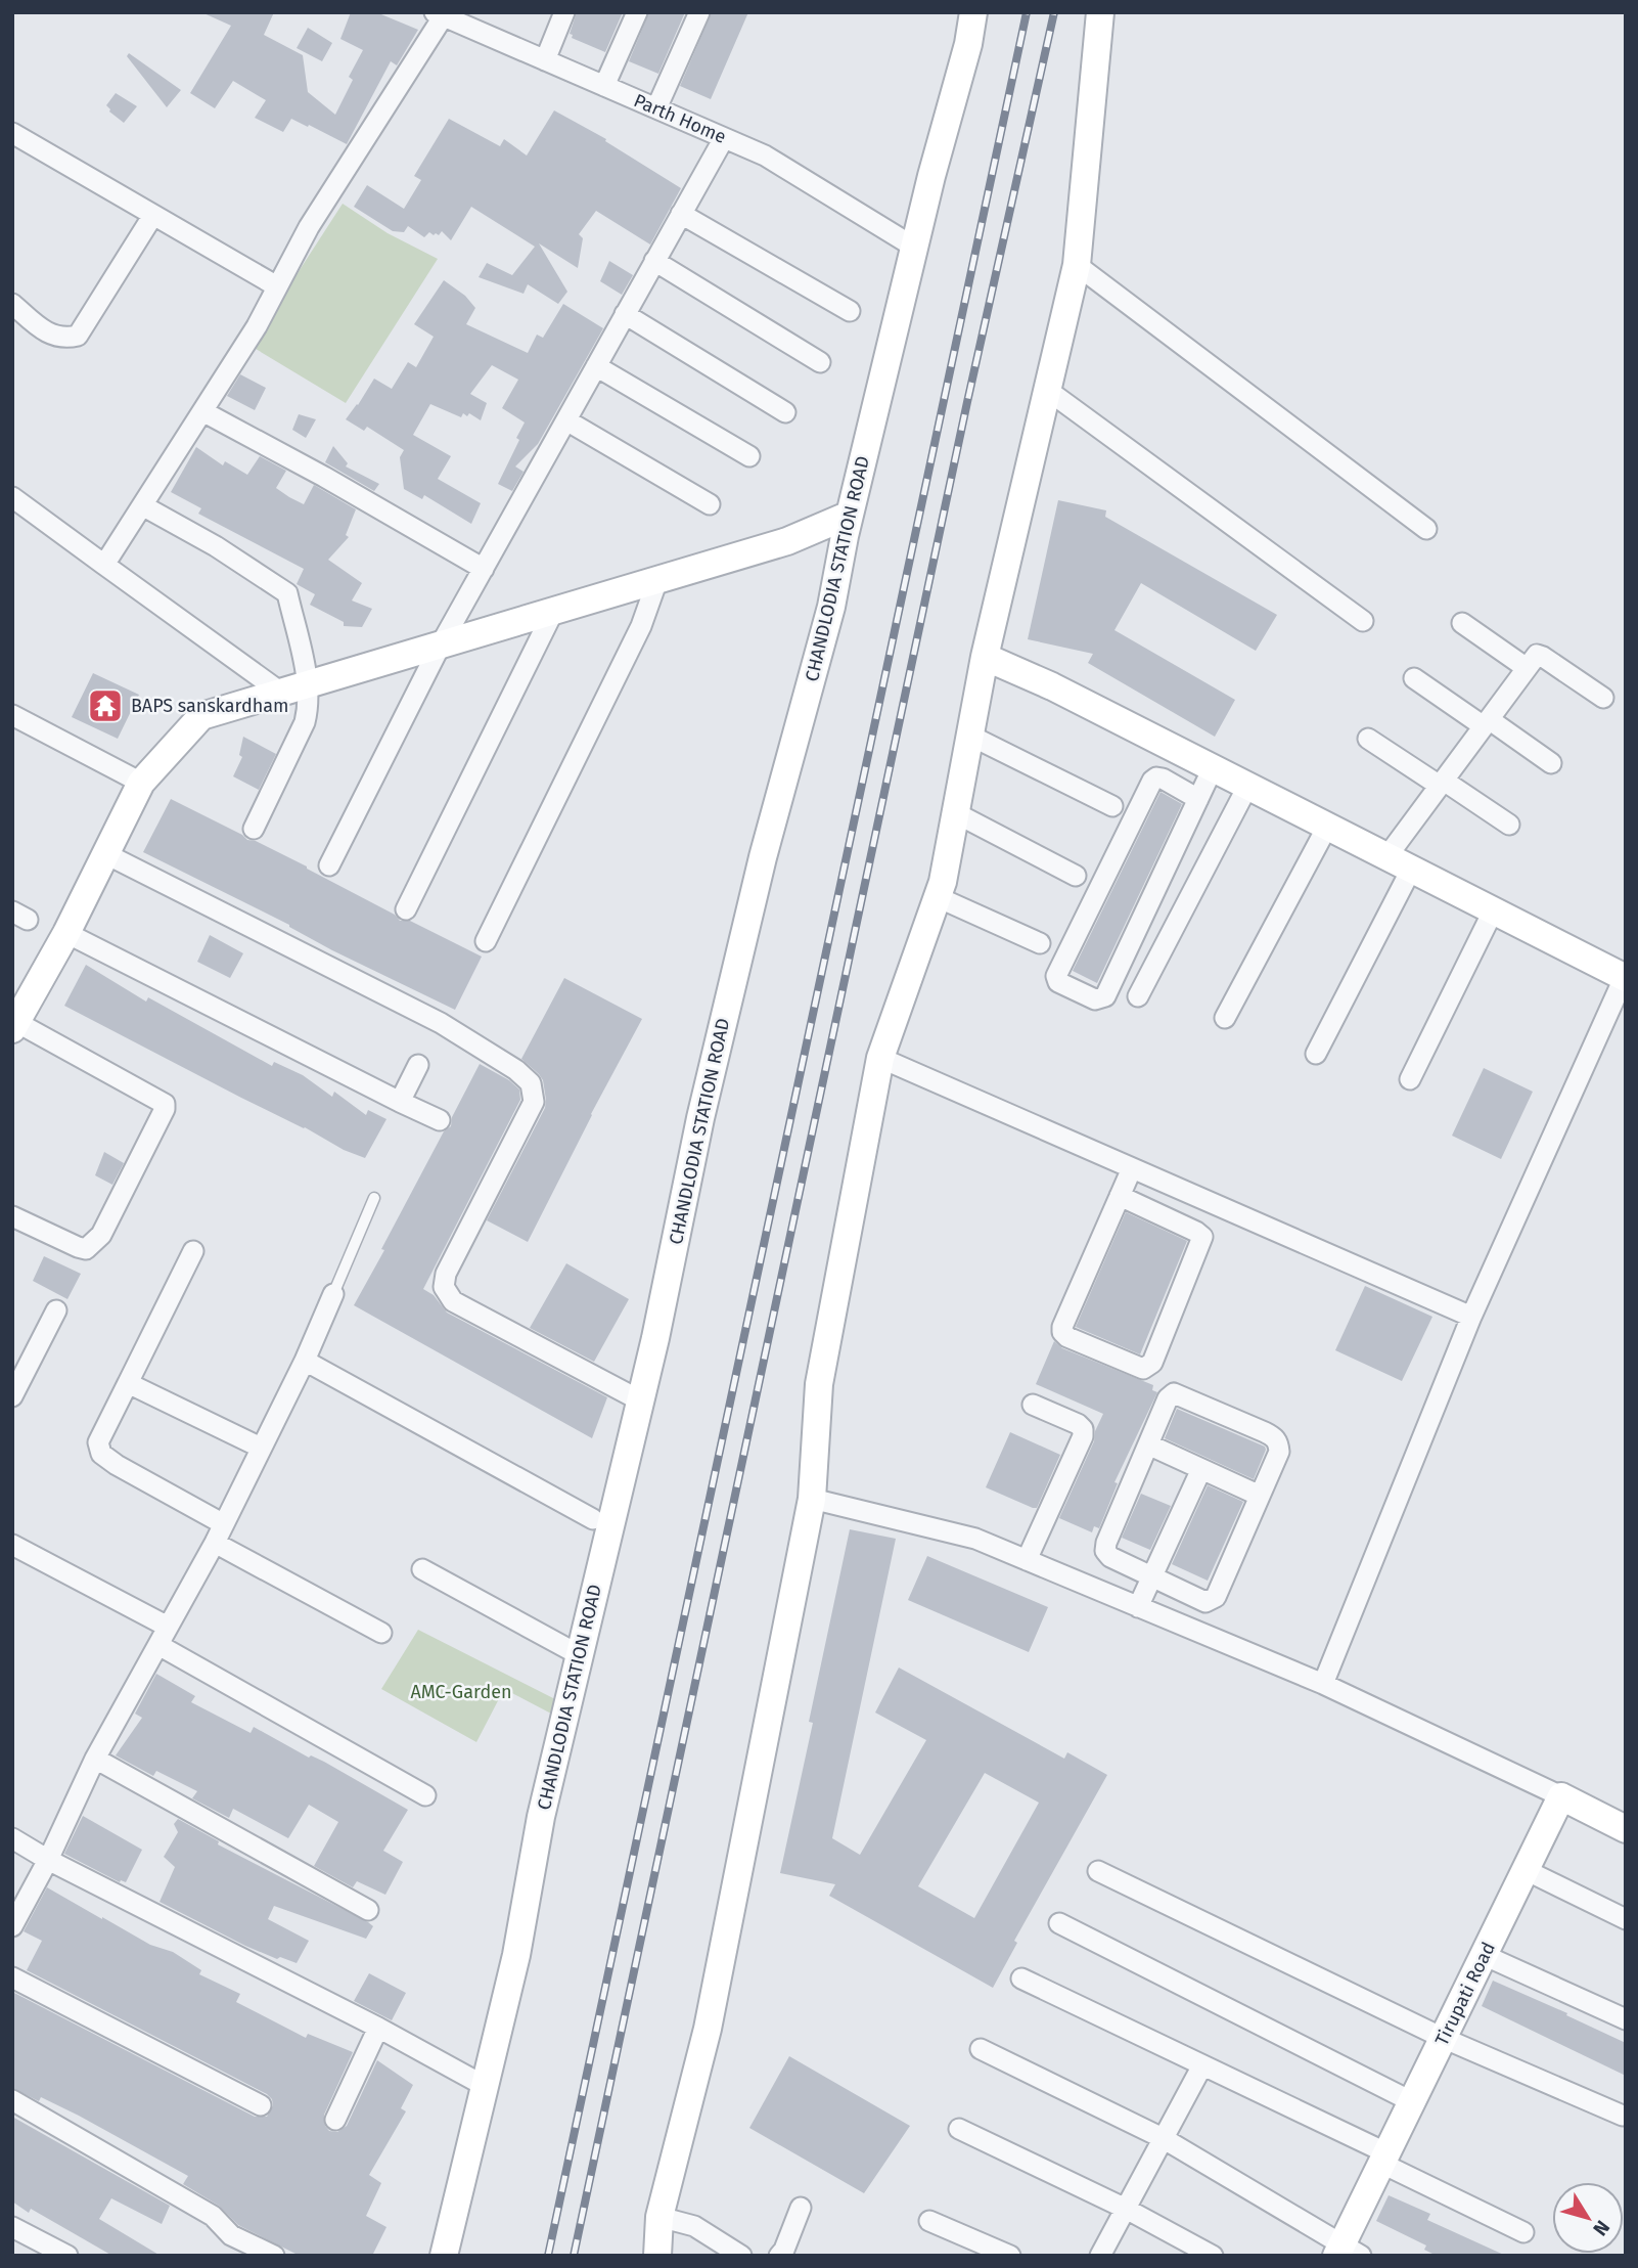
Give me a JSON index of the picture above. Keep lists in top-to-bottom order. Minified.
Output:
{"streets":{"street":["Parth Home","CHANDLODIA STATION ROAD","Tirupati Road"]},"crossings":[["Parth Home","CHANDLODIA STATION ROAD"]],"parks":["AMC-Garden"],"places":{"temple":["BAPS sanskardham"]},"north":"bottom right"}
